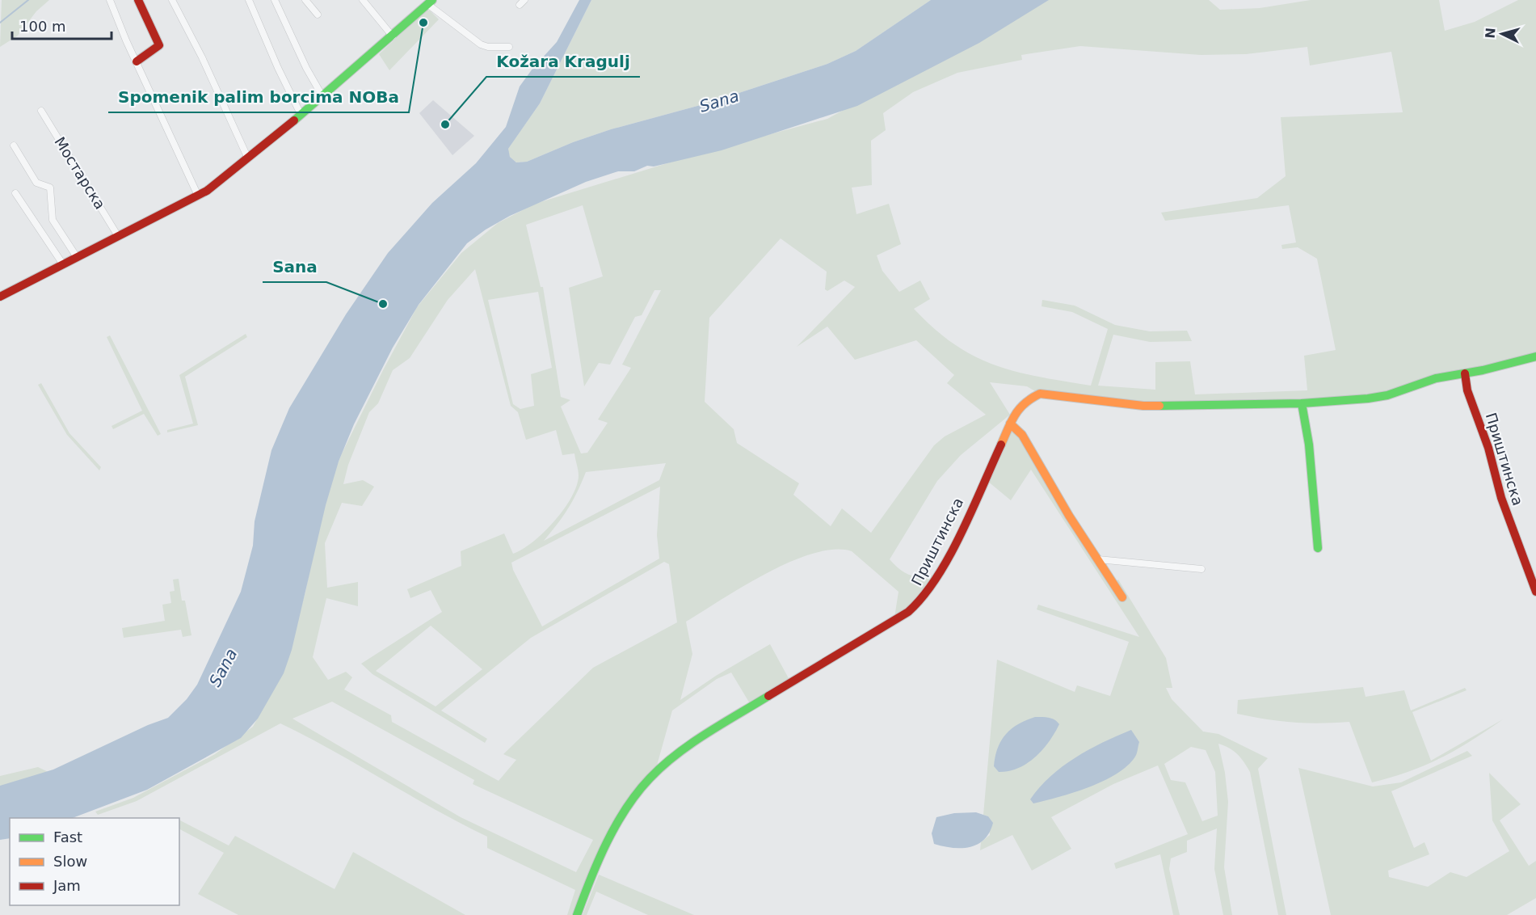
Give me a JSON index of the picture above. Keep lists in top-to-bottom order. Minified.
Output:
{"streets":{"street":["Мостарска","Приштинска"]},"water":["Sana"],"places":["Spomenik palim borcima NOBa","Kožara Kragulj","Sana"],"legend":["Fast","Slow","Jam"],"scale_bar":"100 m","north":"left"}
